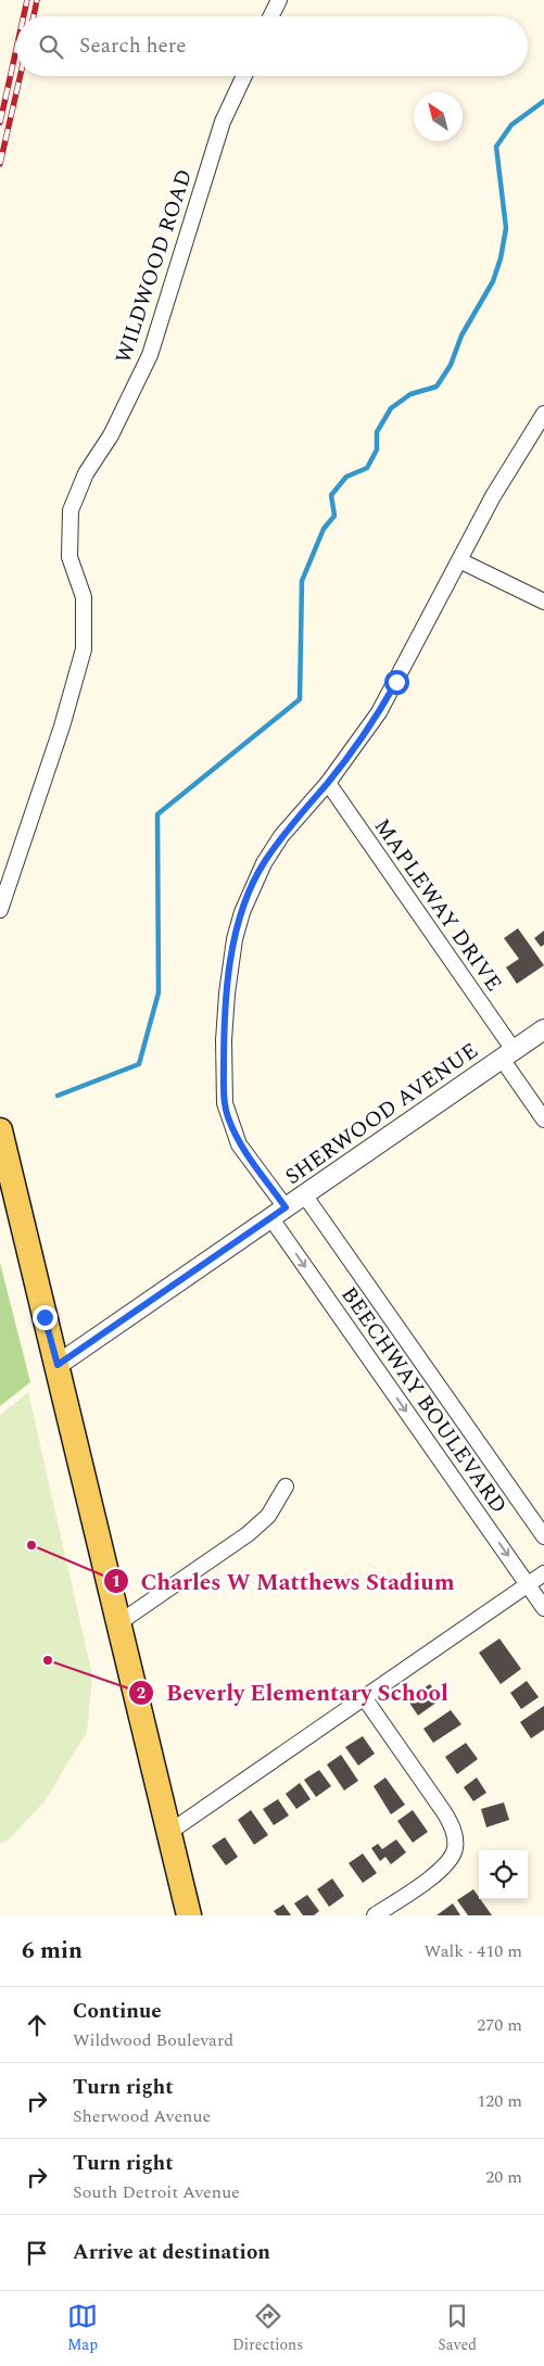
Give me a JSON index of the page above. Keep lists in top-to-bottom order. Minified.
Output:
{"streets":{"street":["WILDWOOD ROAD","MAPLEWAY DRIVE","SHERWOOD AVENUE","BEECHWAY BOULEVARD"]},"crossings":[["MAPLEWAY DRIVE","SHERWOOD AVENUE"],["MAPLEWAY DRIVE","BEECHWAY BOULEVARD"],["SHERWOOD AVENUE","BEECHWAY BOULEVARD"]],"places":["Charles W Matthews Stadium","Beverly Elementary School"],"north":"top left","page":{"search":"Search here","heading":["6 min","Walk · 410 m"],"list":[["Continue","Wildwood Boulevard","270 m"],["Turn right","Sherwood Avenue","120 m"],["Turn right","South Detroit Avenue","20 m"],"Arrive at destination"],"nav":["Map","Directions","Saved"]}}
